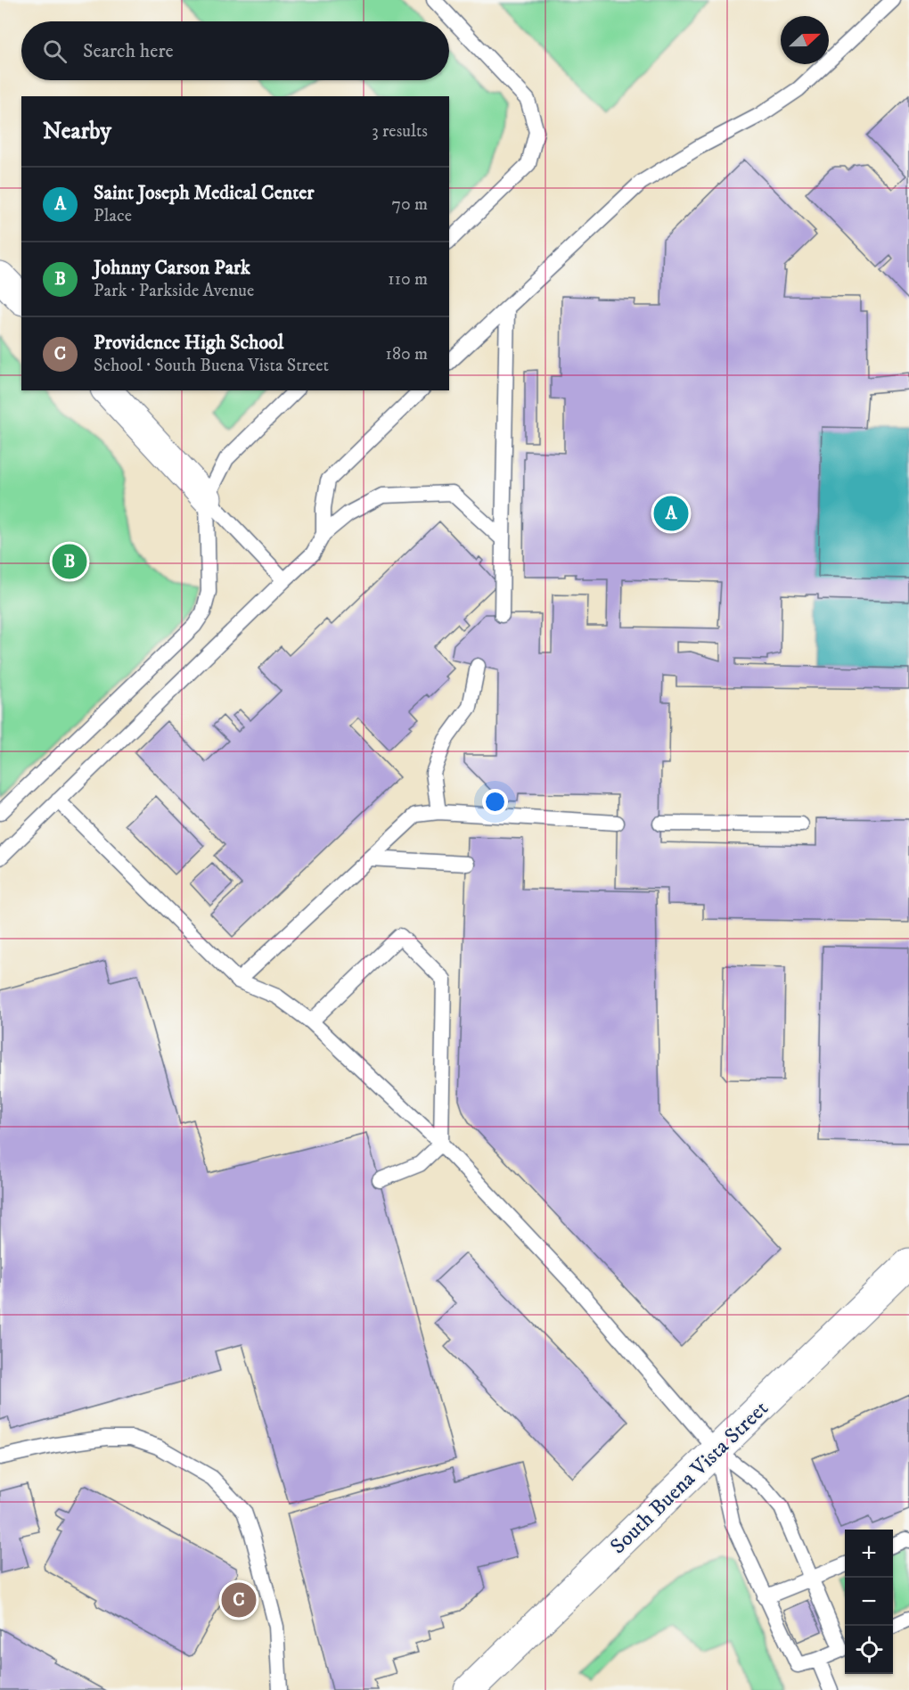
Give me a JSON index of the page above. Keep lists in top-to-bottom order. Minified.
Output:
{"streets":{"main road":["South Buena Vista Street"]},"north":"right","page":{"search":"Search here","heading":["Nearby","3 results"],"list":[{"mark":"A","name":"Saint Joseph Medical Center","note":"Place","value":"70 m"},{"mark":"B","name":"Johnny Carson Park","note":"Park · Parkside Avenue","value":"110 m"},{"mark":"C","name":"Providence High School","note":"School · South Buena Vista Street","value":"180 m"}],"pins":["A","B","C"],"map_buttons":["+","−"]}}
